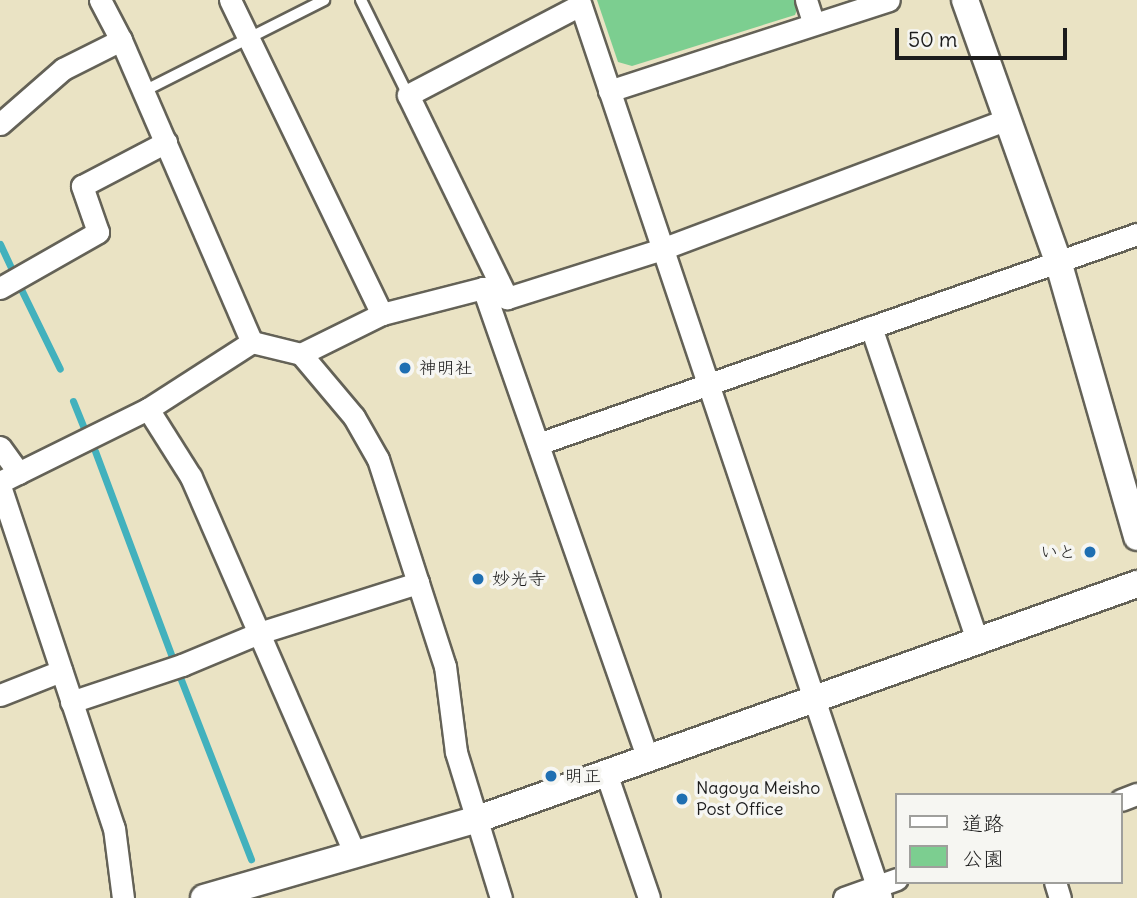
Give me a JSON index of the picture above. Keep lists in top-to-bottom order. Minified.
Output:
{"places":["神明社","いと","妙光寺","明正","Nagoya Meisho Post Office"],"legend":["道路","公園"],"scale_bar":"50 m"}
